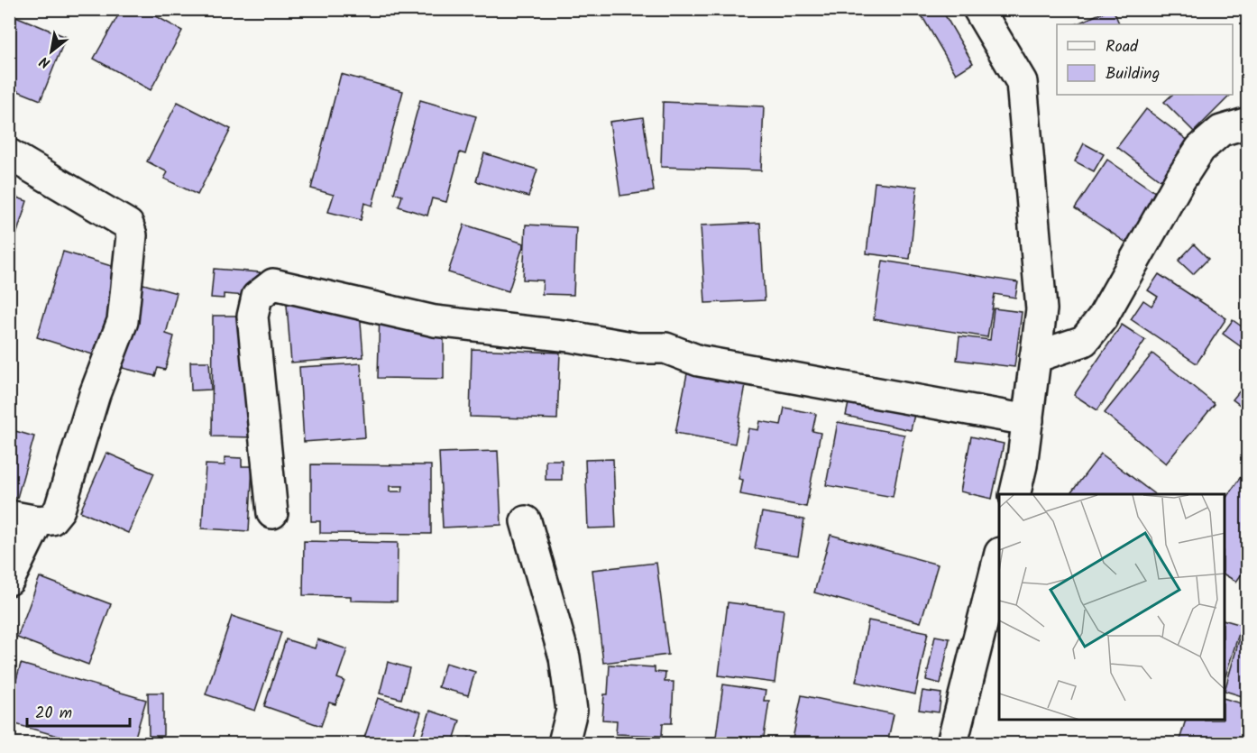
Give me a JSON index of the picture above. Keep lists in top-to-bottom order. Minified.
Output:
{"legend":["Road","Building"],"scale_bar":"20 m","north":"bottom left"}
